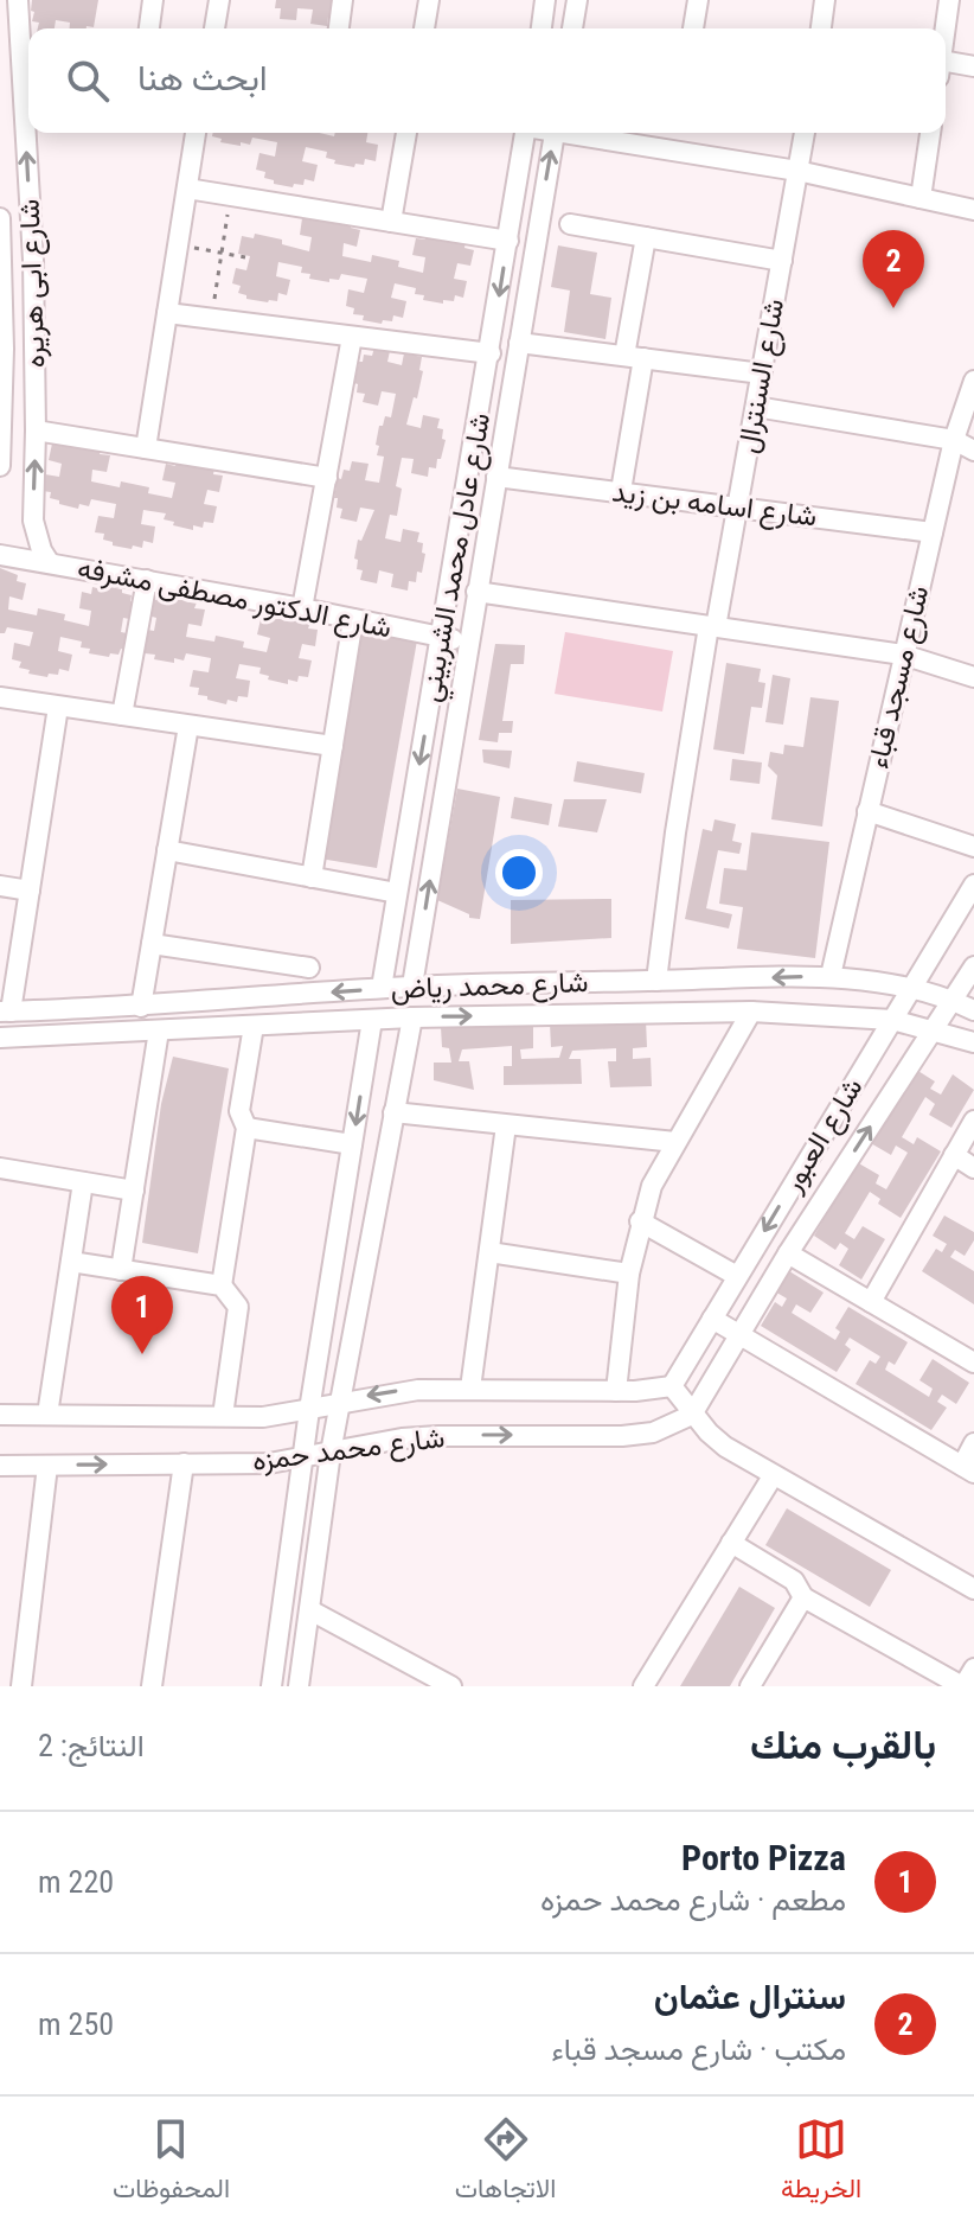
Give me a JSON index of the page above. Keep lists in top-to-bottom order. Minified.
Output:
{"streets":{"street":["شارع ابى هريره","شارع السنترال","شارع اسامه بن زيد","شارع عادل محمد الشربيني","شارع الدكتور مصطفى مشرفه","شارع مسجد قباء","شارع محمد رياض","شارع العبور","شارع محمد حمزه"]},"crossings":[["شارع ابى هريره","شارع الدكتور مصطفى مشرفه"],["شارع السنترال","شارع اسامه بن زيد"],["شارع السنترال","شارع محمد رياض"],["شارع اسامه بن زيد","شارع عادل محمد الشربيني"],["شارع اسامه بن زيد","شارع مسجد قباء"],["شارع عادل محمد الشربيني","شارع الدكتور مصطفى مشرفه"],["شارع عادل محمد الشربيني","شارع محمد رياض"],["شارع مسجد قباء","شارع محمد رياض"],["شارع محمد رياض","شارع العبور"],["شارع العبور","شارع محمد حمزه"]],"page":{"search":"ابحث هنا","pins":["2","1"],"heading":["بالقرب منك","النتائج: 2"],"list":[{"mark":"1","name":"Porto Pizza","note":"مطعم · شارع محمد حمزه","value":"220 m"},{"mark":"2","name":"سنترال عثمان","note":"مكتب · شارع مسجد قباء","value":"250 m"}],"nav":["الخريطة","الاتجاهات","المحفوظات"]}}
